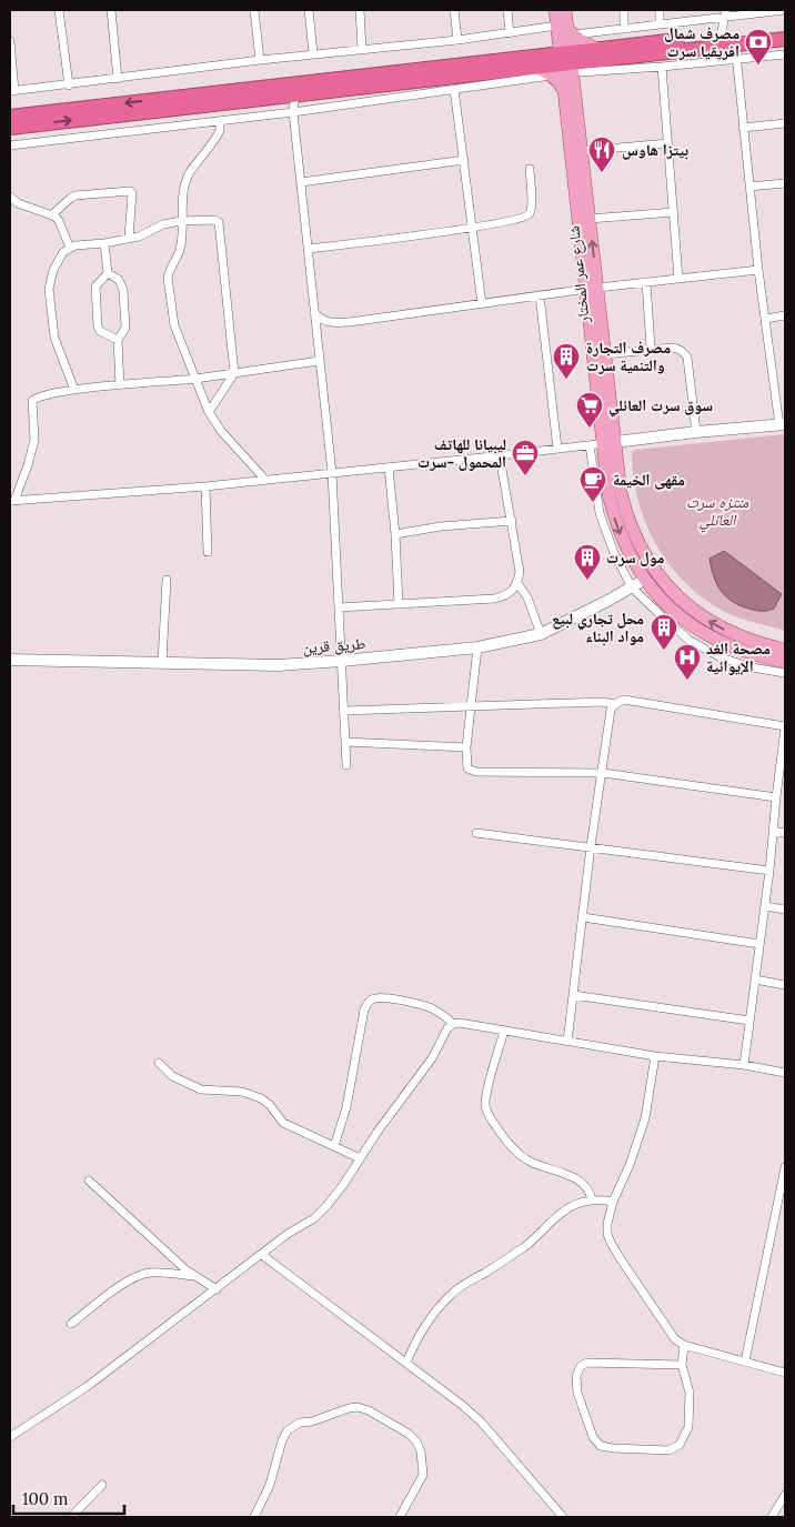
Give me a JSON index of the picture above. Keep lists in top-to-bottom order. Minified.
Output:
{"streets":{"main road":["شارع عمر المختار","طريق قرين"]},"parks":["منتزه سرت العائلي"],"places":{"bank":["مصرف شمال افريقيا سرت"],"restaurant":["بيتزا هاوس"],"building":["مصرف التجارة والتنمية سرت","مول سرت","محل تجاري لبيع مواد البناء"],"supermarket":["سوق سرت العائلي"],"office":["ليبيانا للهاتف المحمول -سرت"],"cafe":["مقهى الخيمة"],"hospital":["مصحة الغد الإيوائية"]},"scale_bar":"100 m"}
